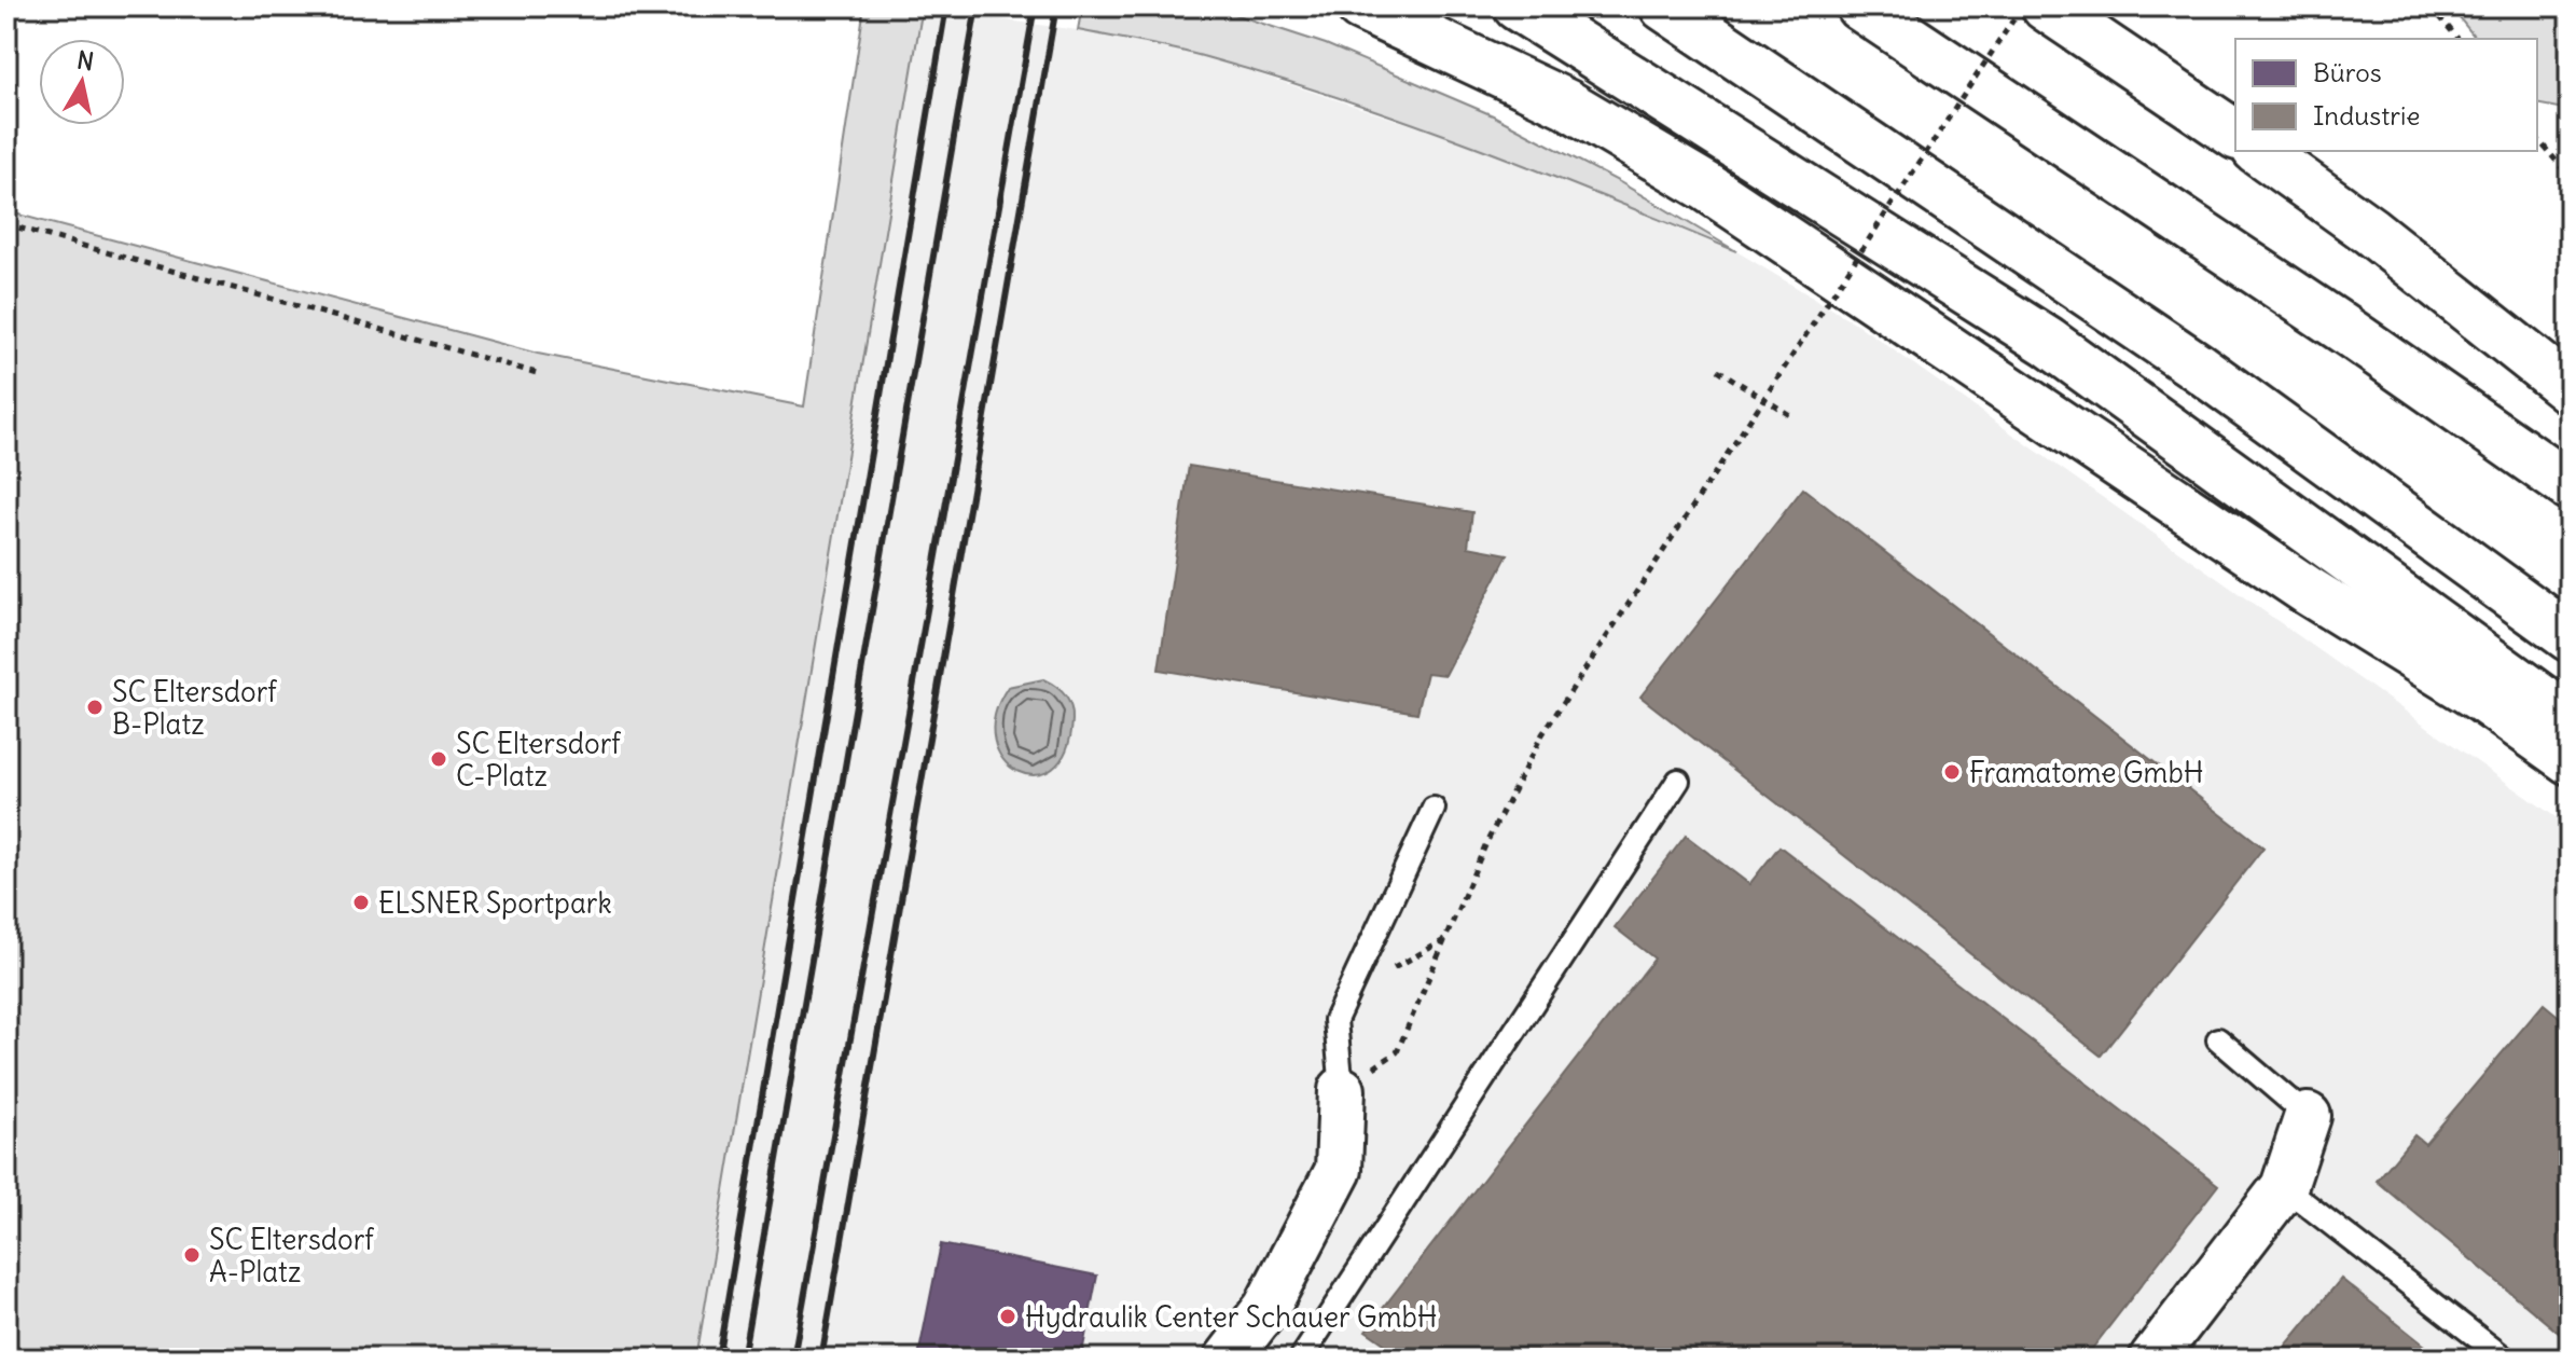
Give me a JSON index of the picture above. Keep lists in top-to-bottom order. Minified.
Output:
{"places":["SC Eltersdorf B-Platz","SC Eltersdorf C-Platz","Framatome GmbH","ELSNER Sportpark","SC Eltersdorf A-Platz","Hydraulik Center Schauer GmbH"],"legend":["Büros","Industrie"],"north":"top"}
